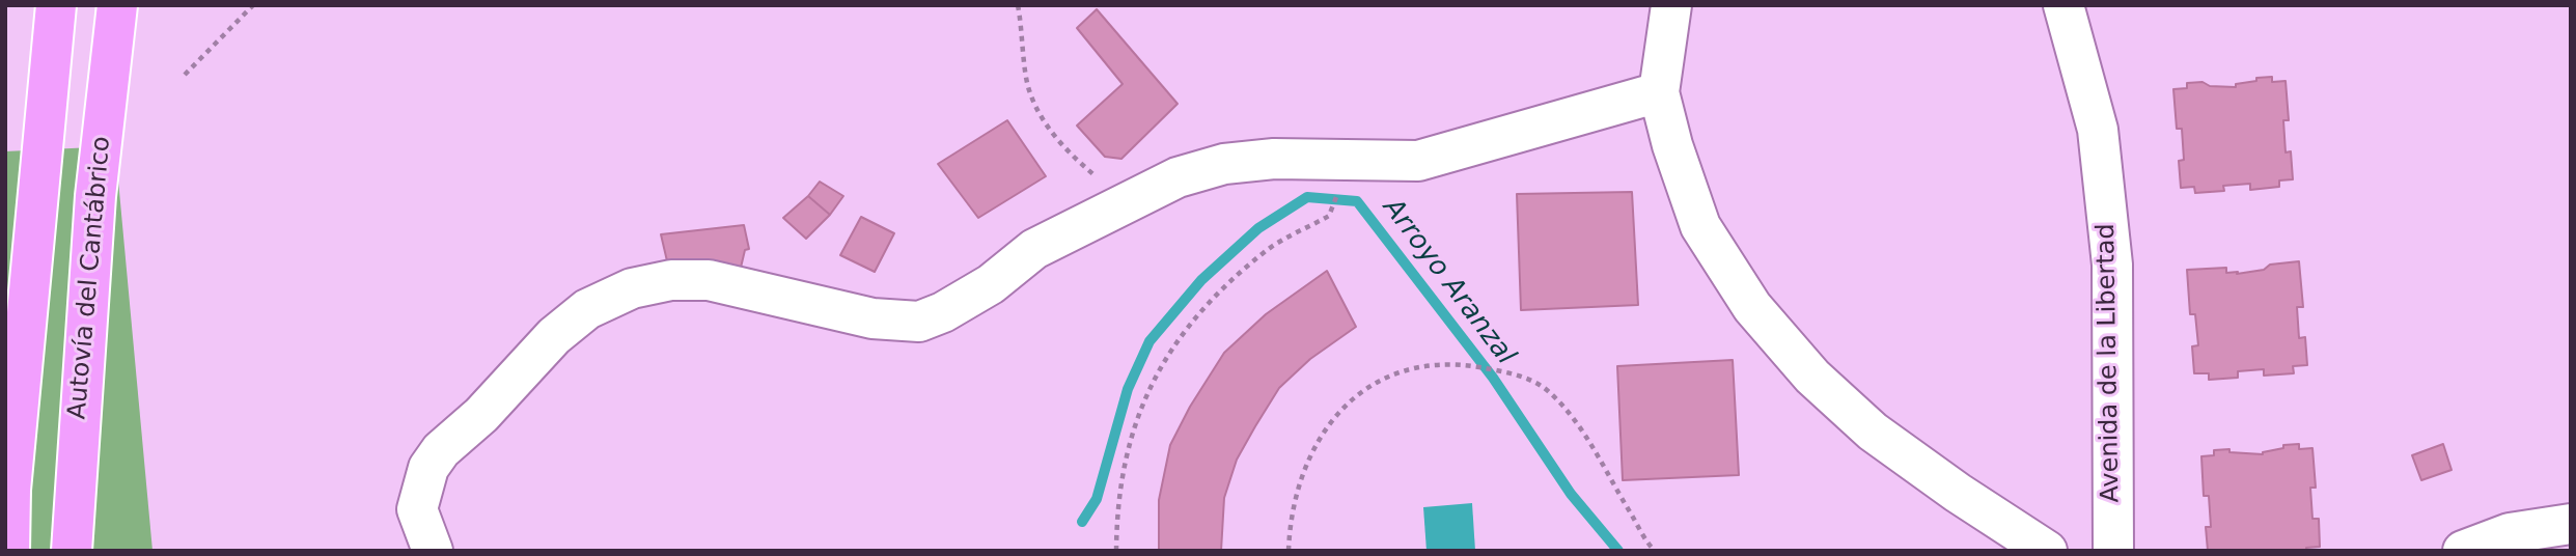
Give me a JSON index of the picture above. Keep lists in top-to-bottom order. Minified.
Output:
{"streets":{"highway":["Autovía del Cantábrico"],"street":["Avenida de la Libertad"]},"water":["Arroyo Aranzal"]}
